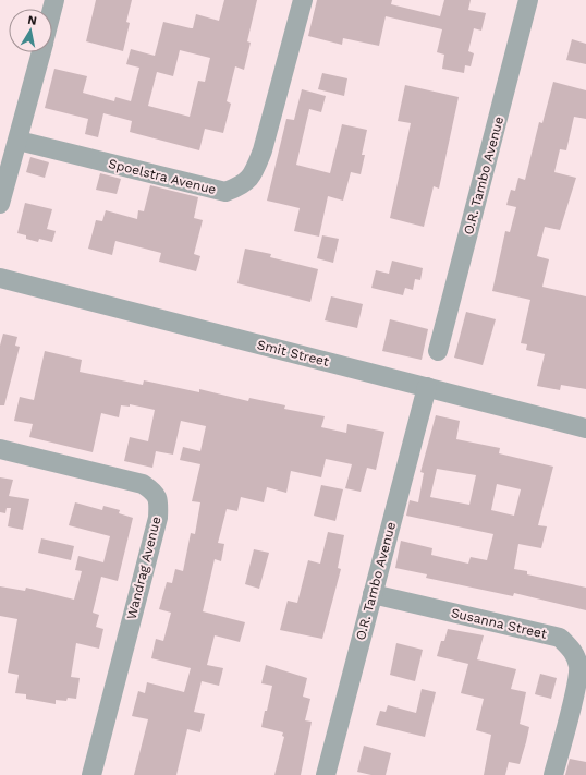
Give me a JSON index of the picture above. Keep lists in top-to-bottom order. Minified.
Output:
{"streets":{"street":["O.R. Tambo Avenue","Spoelstra Avenue","Smit Street","Wandrag Avenue","Susanna Street"]},"crossings":[["O.R. Tambo Avenue","Smit Street"],["O.R. Tambo Avenue","Susanna Street"]],"north":"top"}
